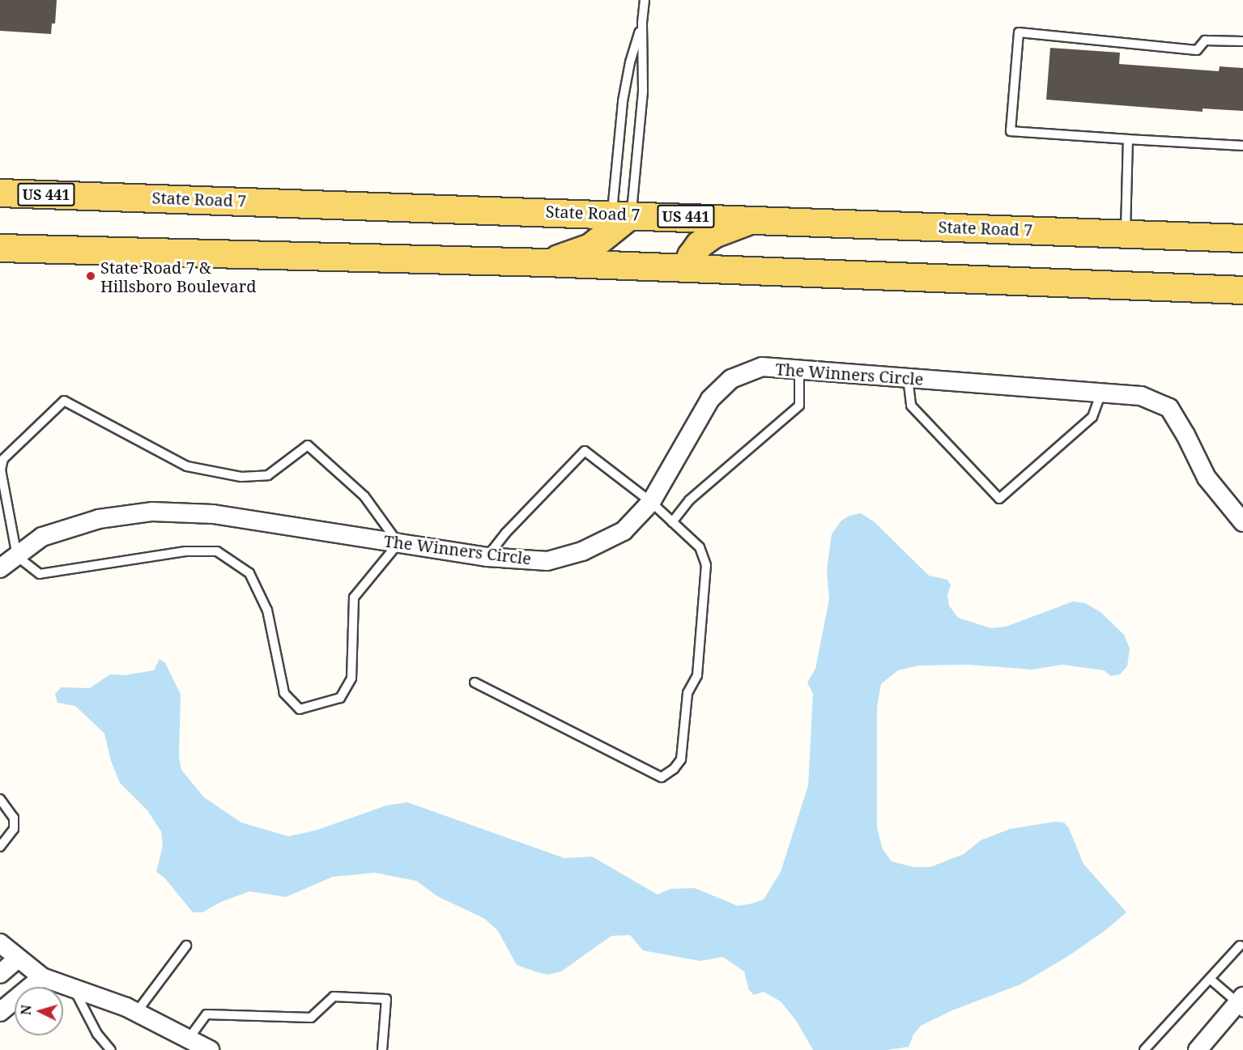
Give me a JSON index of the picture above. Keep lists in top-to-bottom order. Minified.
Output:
{"streets":{"main road":["US 441","State Road 7"],"street":["The Winners Circle"]},"places":["State Road 7 & Hillsboro Boulevard"],"north":"left"}
